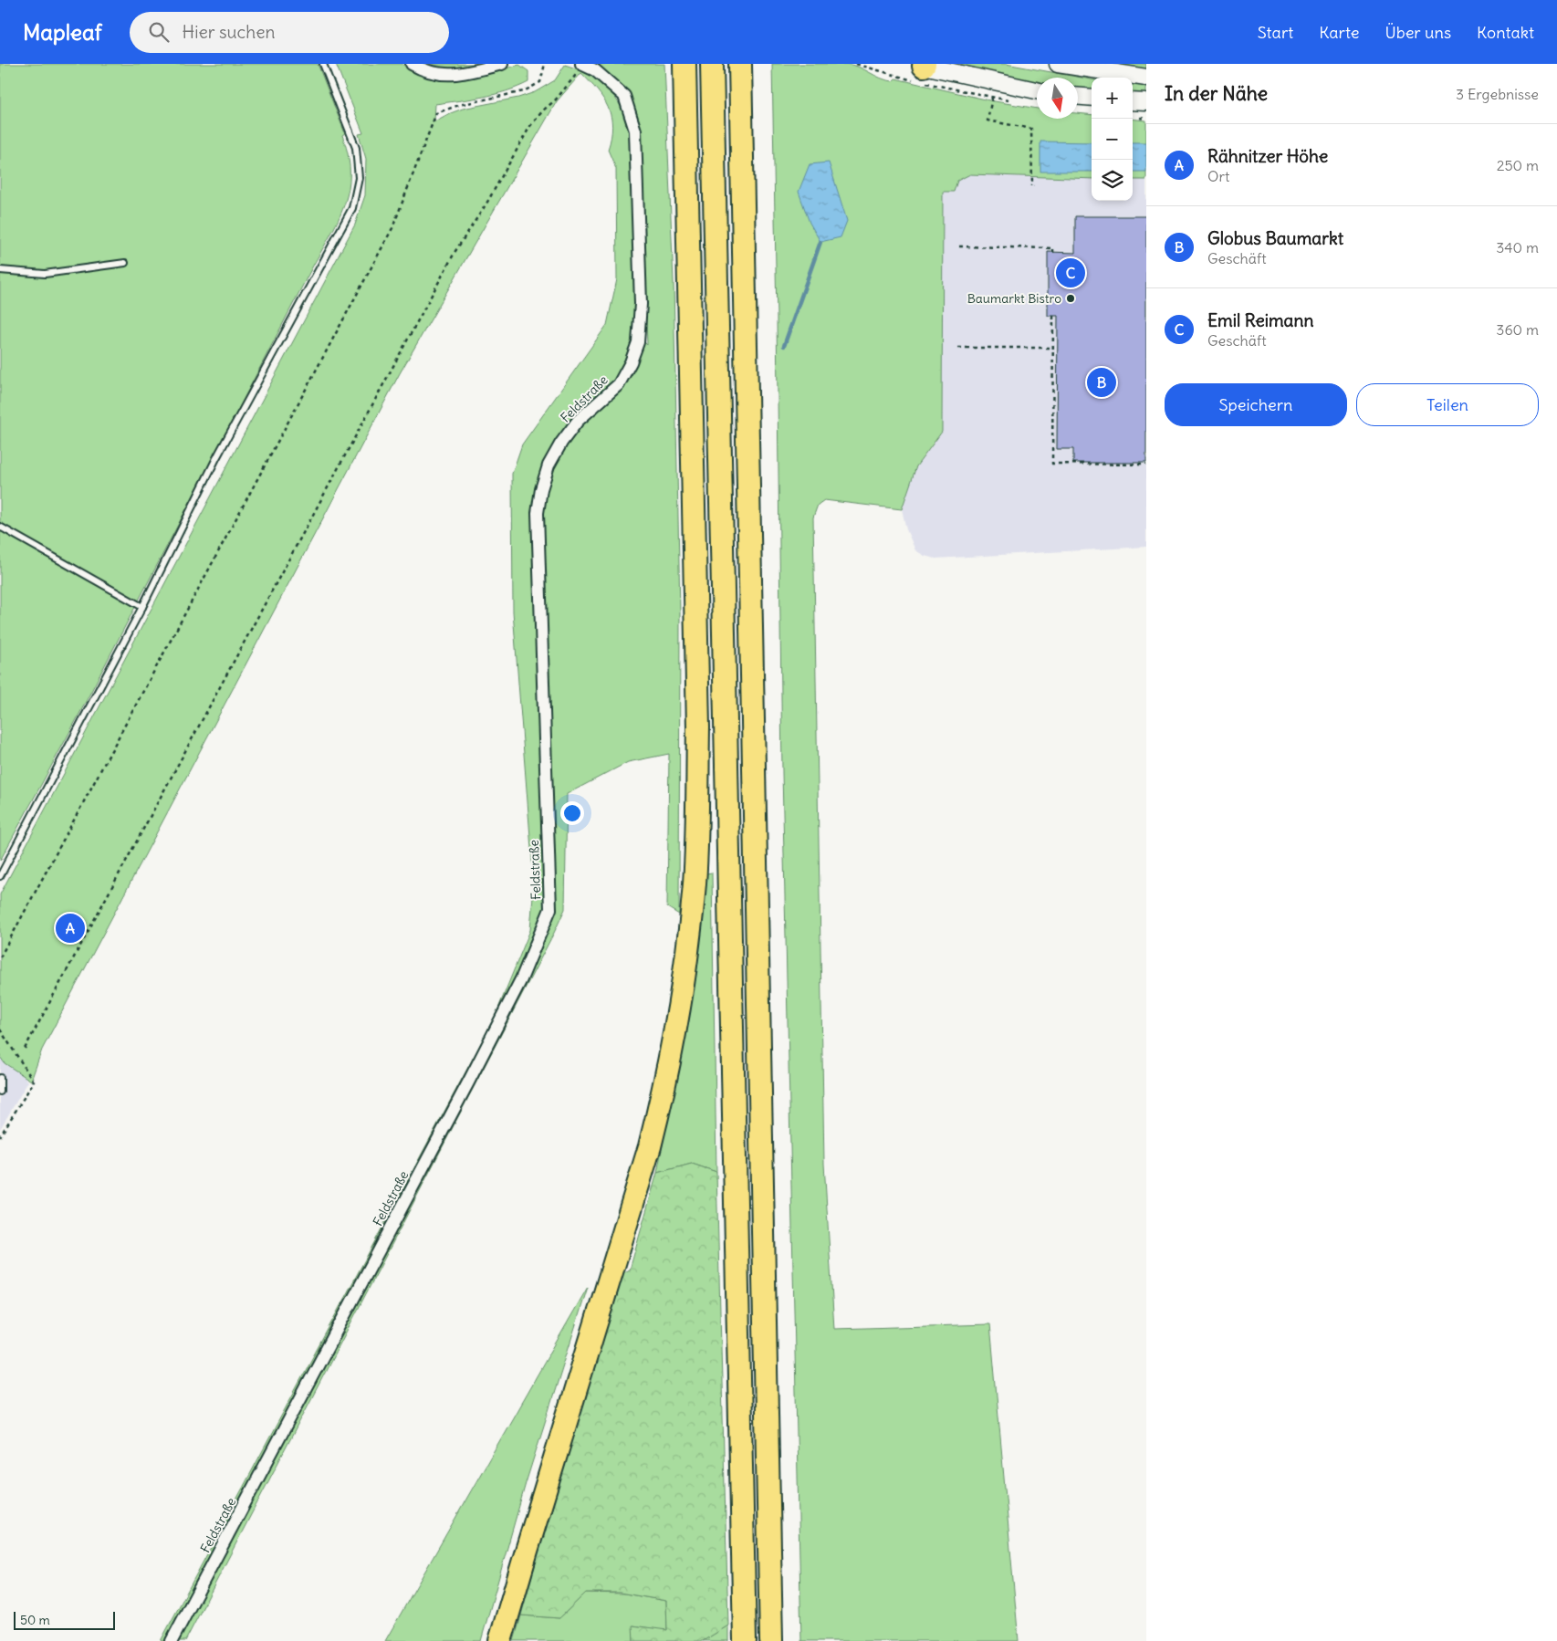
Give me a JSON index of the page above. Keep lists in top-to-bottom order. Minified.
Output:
{"streets":{"street":["Feldstraße"]},"places":["Baumarkt Bistro"],"scale_bar":"50 m","north":"bottom","page":{"header":"Mapleaf","search":"Hier suchen","nav":["Start","Karte","Über uns","Kontakt"],"heading":["In der Nähe","3 Ergebnisse"],"map_buttons":["+","−"],"list":[{"mark":"A","name":"Rähnitzer Höhe","note":"Ort","value":"250 m"},{"mark":"B","name":"Globus Baumarkt","note":"Geschäft","value":"340 m"},{"mark":"C","name":"Emil Reimann","note":"Geschäft","value":"360 m"}],"pins":["C","B","A"],"buttons":["Speichern","Teilen"],"scale":"50 m"}}
